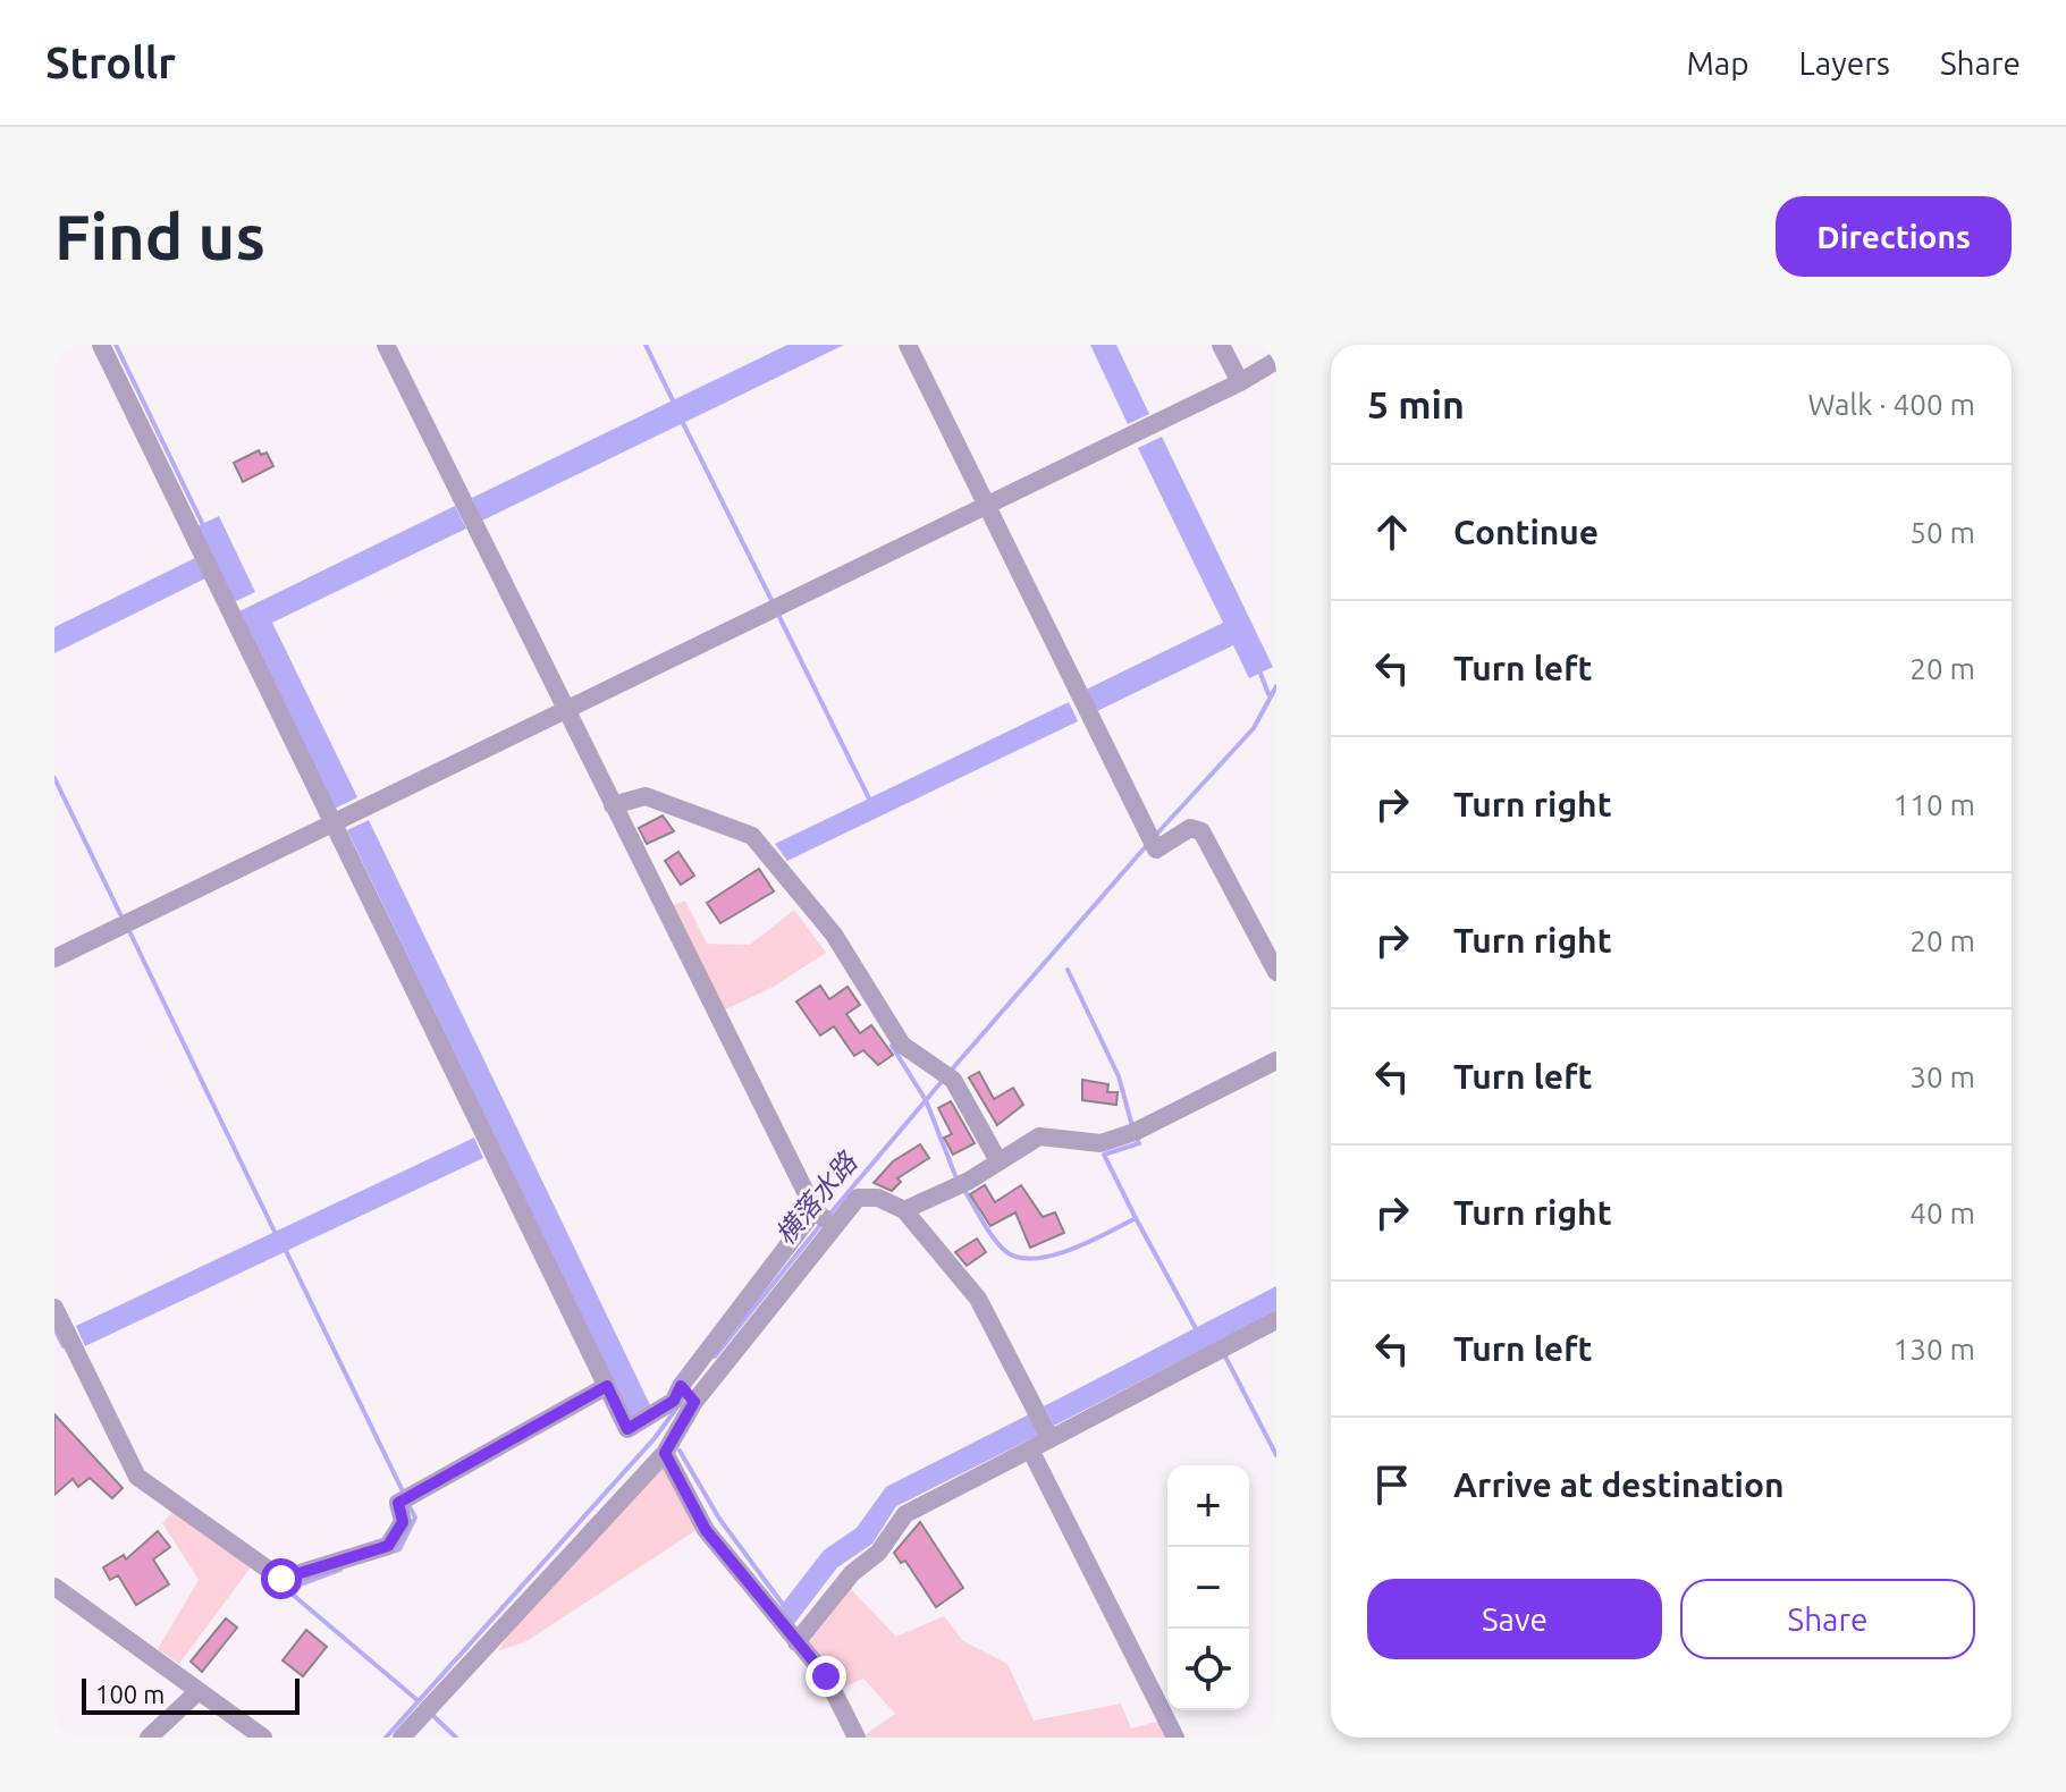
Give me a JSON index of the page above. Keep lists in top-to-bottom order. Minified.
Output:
{"water":["横落水路"],"scale_bar":"100 m","page":{"header":"Strollr","nav":["Map","Layers","Share"],"buttons":["Directions",["Save","Share"]],"title":"Find us","heading":["5 min","Walk · 400 m"],"list":[["Continue","50 m"],["Turn left","20 m"],["Turn right","110 m"],["Turn right","20 m"],["Turn left","30 m"],["Turn right","40 m"],["Turn left","130 m"],"Arrive at destination"],"map_buttons":["+","−"],"scale":"100 m"}}
